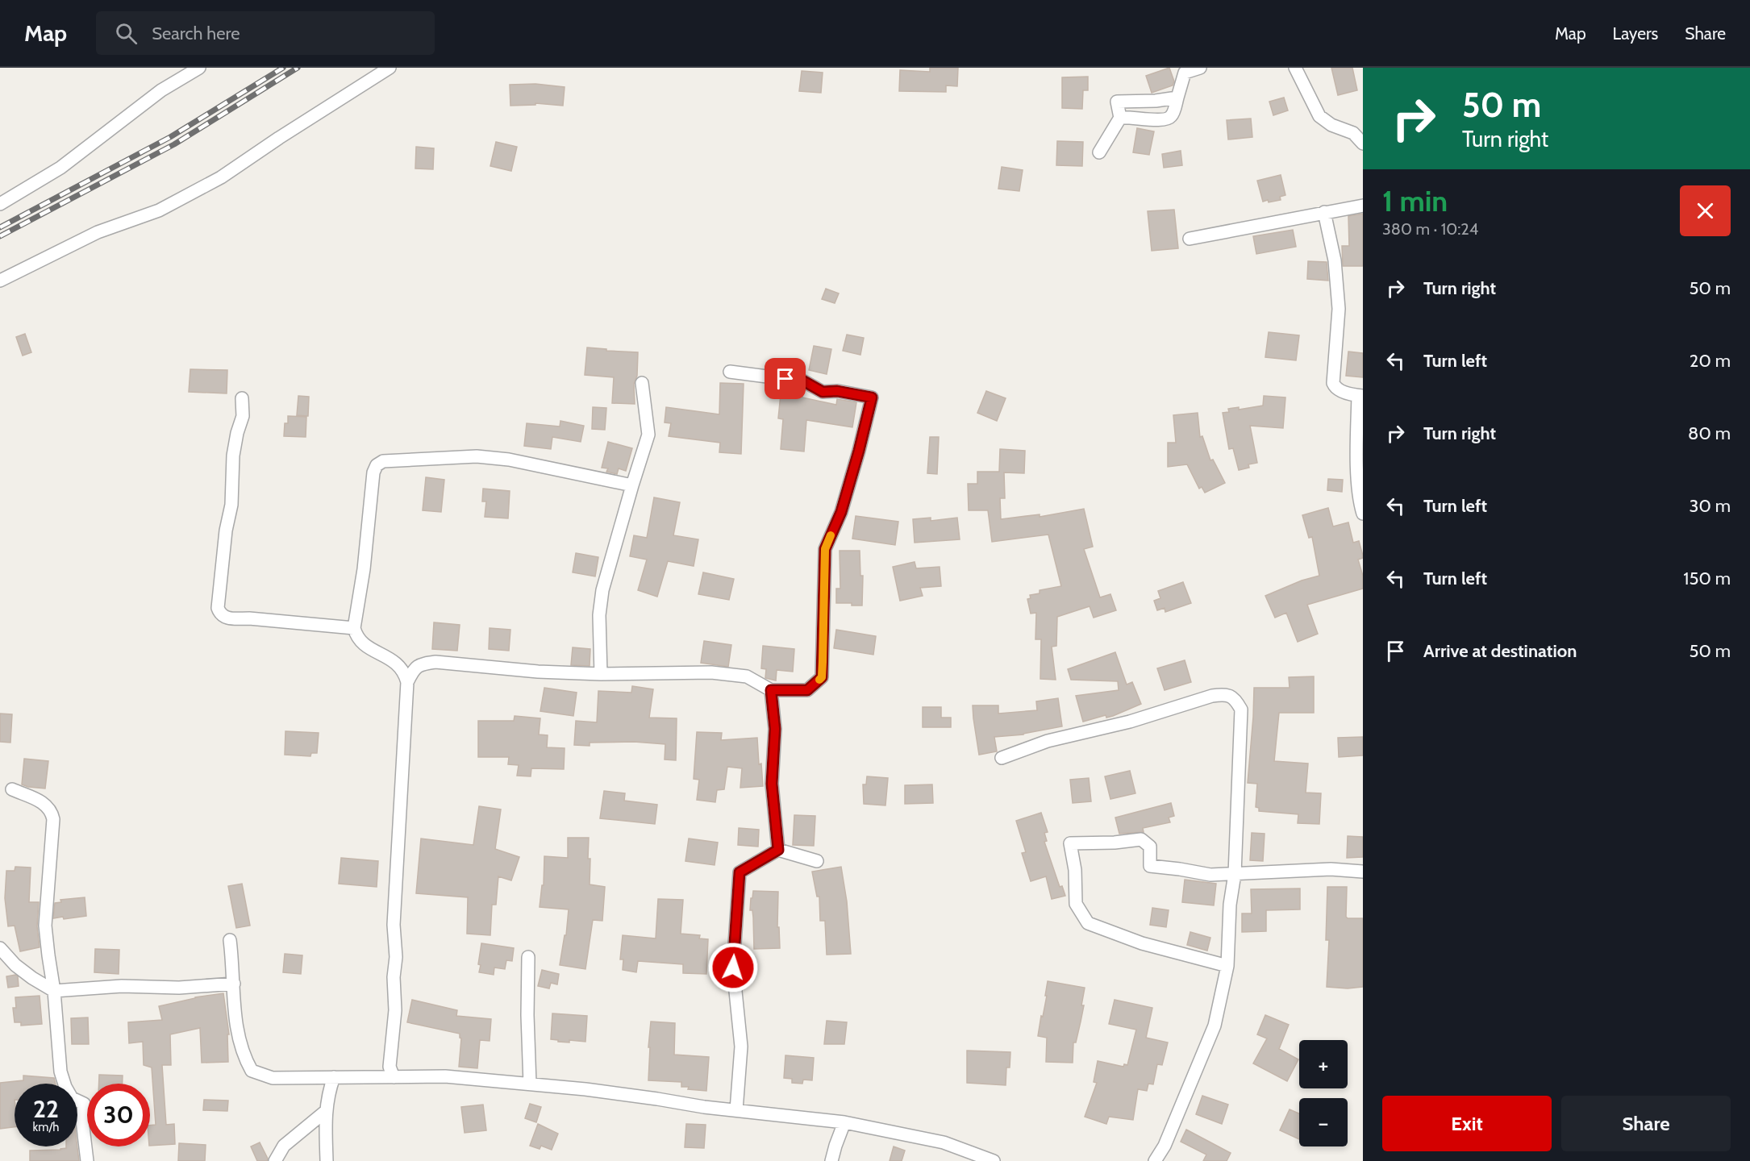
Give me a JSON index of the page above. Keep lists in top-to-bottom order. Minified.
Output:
{"page":{"header":"Map","search":"Search here","nav":["Map","Layers","Share"],"turn":["50 m","Turn right"],"heading":["1 min","380 m · 10:24"],"list":[{"name":"Turn right","value":"50 m"},{"name":"Turn left","value":"20 m"},{"name":"Turn right","value":"80 m"},{"name":"Turn left","value":"30 m"},{"name":"Turn left","value":"150 m"},{"name":"Arrive at destination","value":"50 m"}],"map_buttons":["+","−"],"speed":"22 km/h","limit":"30","buttons":["Exit","Share"]}}
